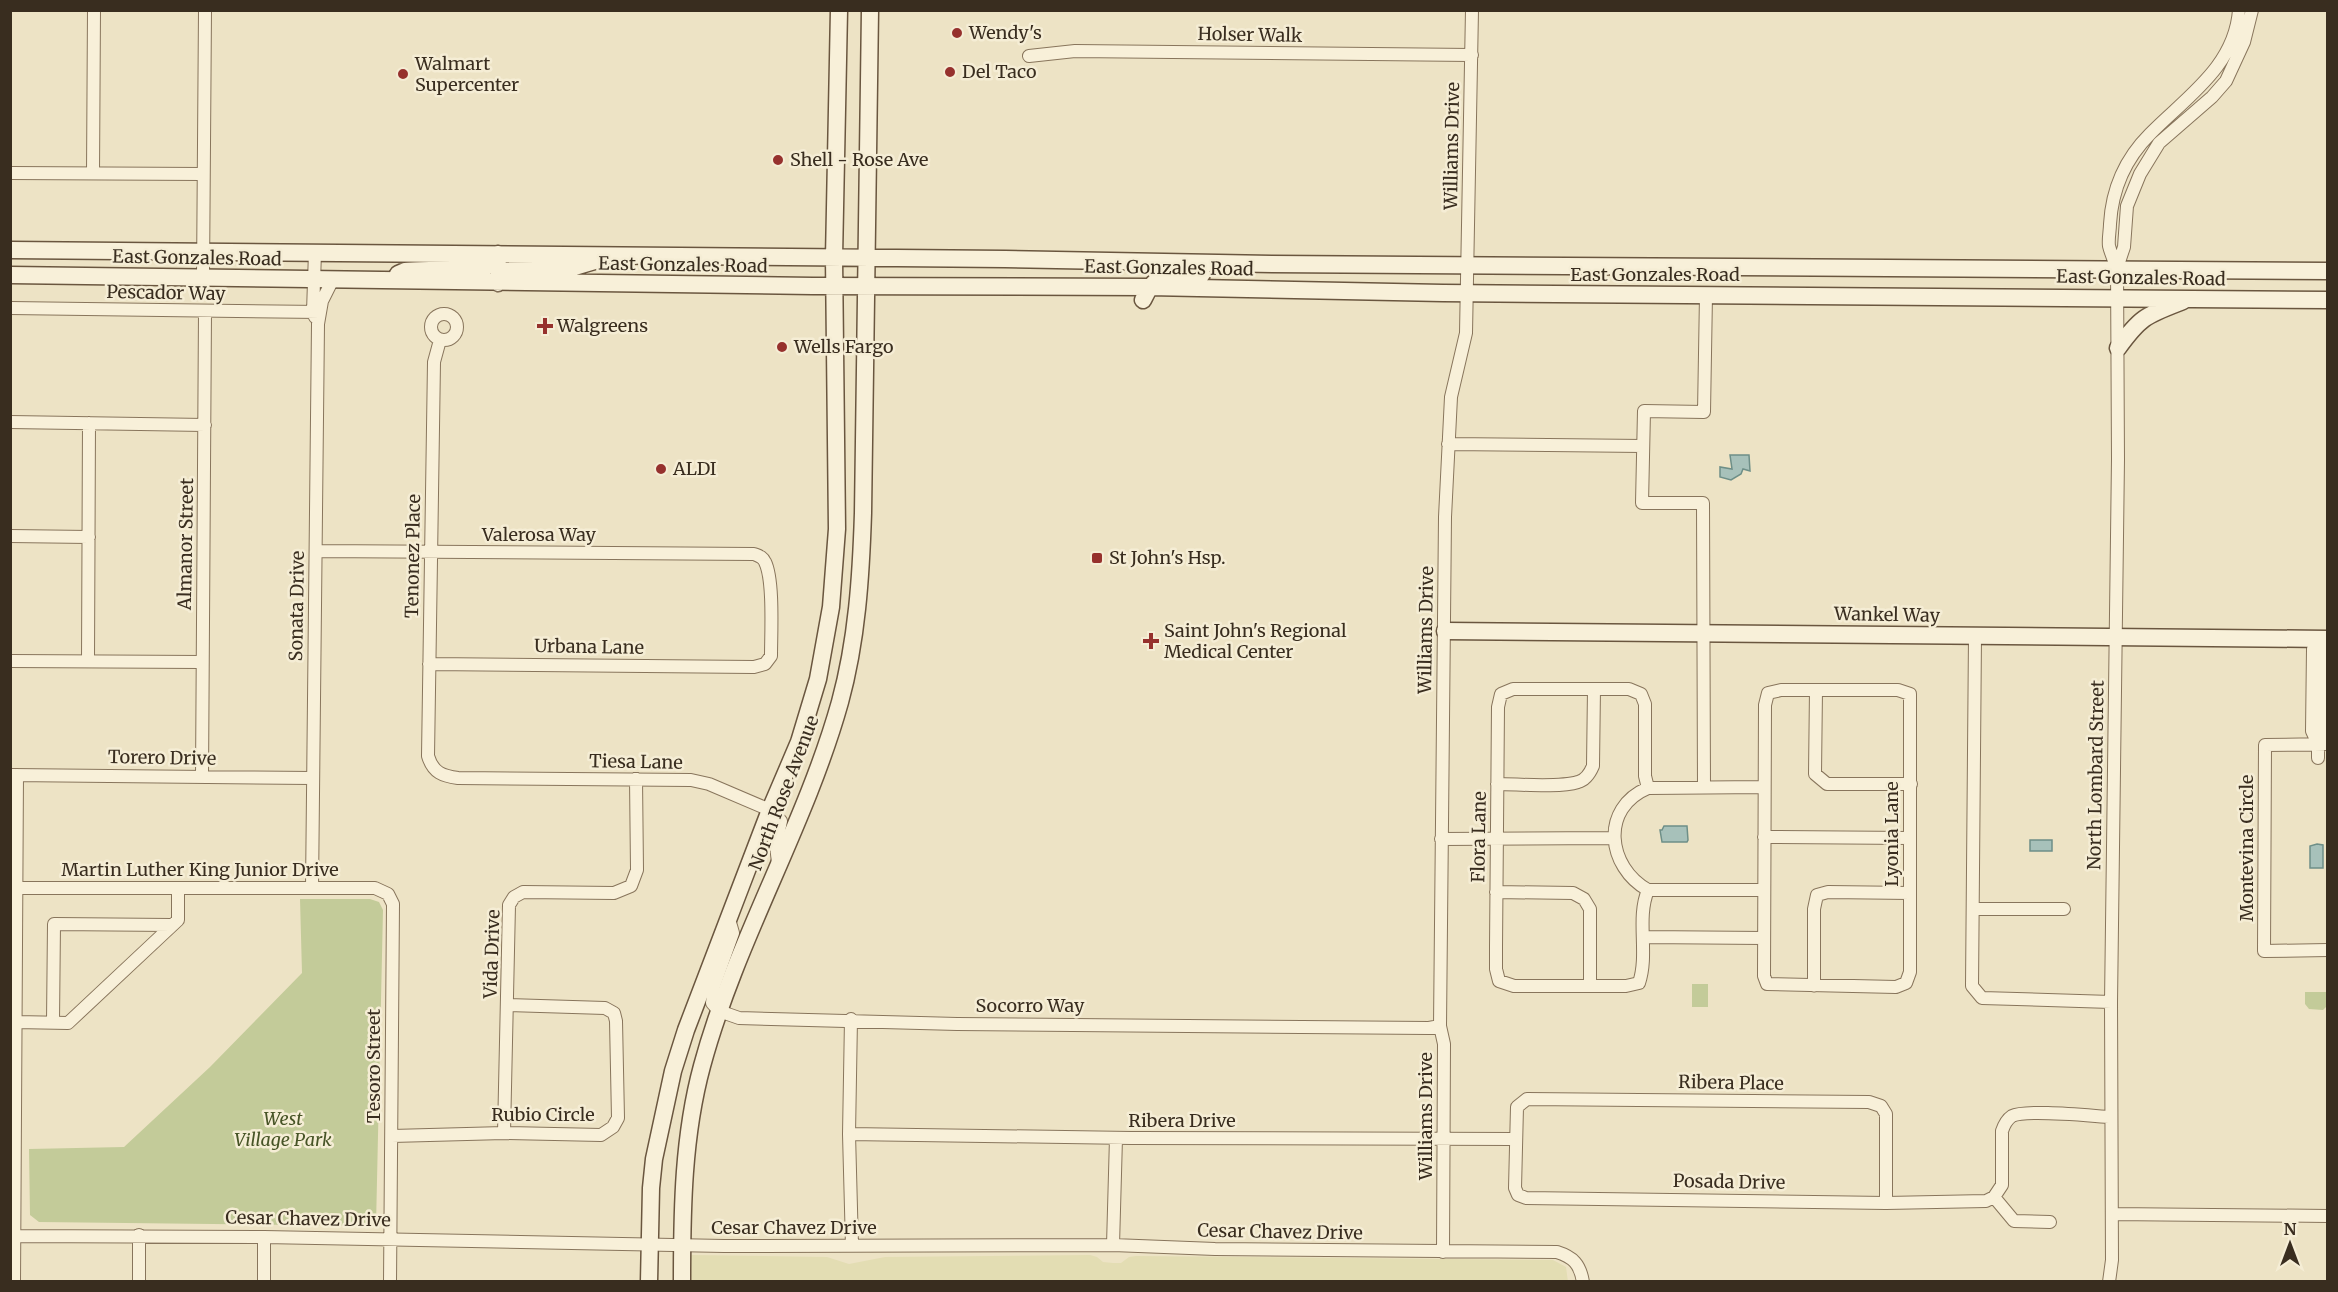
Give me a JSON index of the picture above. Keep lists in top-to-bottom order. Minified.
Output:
{"streets":{"main road":["East Gonzales Road","Wankel Way","North Rose Avenue"],"street":["Holser Walk","Williams Drive","Pescador Way","Valerosa Way","Almanor Street","Tenonez Place","Sonata Drive","Urbana Lane","Torero Drive","Tiesa Lane","North Lombard Street","Lyonia Lane","Flora Lane","Montevina Circle","Martin Luther King Junior Drive","Vida Drive","Socorro Way","Tesoro Street","Ribera Place","Rubio Circle","Ribera Drive","Posada Drive","Cesar Chavez Drive"]},"crossings":[["Holser Walk","Williams Drive"],["Williams Drive","East Gonzales Road"],["Williams Drive","Wankel Way"],["Williams Drive","Socorro Way"],["Williams Drive","Ribera Drive"],["Williams Drive","Cesar Chavez Drive"],["East Gonzales Road","Sonata Drive"],["East Gonzales Road","North Lombard Street"],["East Gonzales Road","North Rose Avenue"],["Pescador Way","Almanor Street"],["Pescador Way","Sonata Drive"],["Valerosa Way","Tenonez Place"],["Valerosa Way","Sonata Drive"],["Valerosa Way","Urbana Lane"],["Almanor Street","Torero Drive"],["Tenonez Place","Urbana Lane"],["Tenonez Place","Tiesa Lane"],["Sonata Drive","Torero Drive"],["Sonata Drive","Martin Luther King Junior Drive"],["Wankel Way","North Lombard Street"],["Tiesa Lane","North Rose Avenue"],["Tiesa Lane","Vida Drive"],["North Rose Avenue","Socorro Way"],["North Rose Avenue","Cesar Chavez Drive"],["Martin Luther King Junior Drive","Tesoro Street"],["Vida Drive","Rubio Circle"],["Tesoro Street","Rubio Circle"],["Tesoro Street","Cesar Chavez Drive"],["Ribera Place","Ribera Drive"],["Ribera Place","Posada Drive"],["Ribera Drive","Posada Drive"]],"parks":["West Village Park"],"places":{"other":["Wendy's","Del Taco","Walmart Supercenter","Shell - Rose Ave","Wells Fargo","ALDI"],"health":["Walgreens","Saint John's Regional Medical Center"],"transit":["St John's Hsp."]},"north":"top"}
